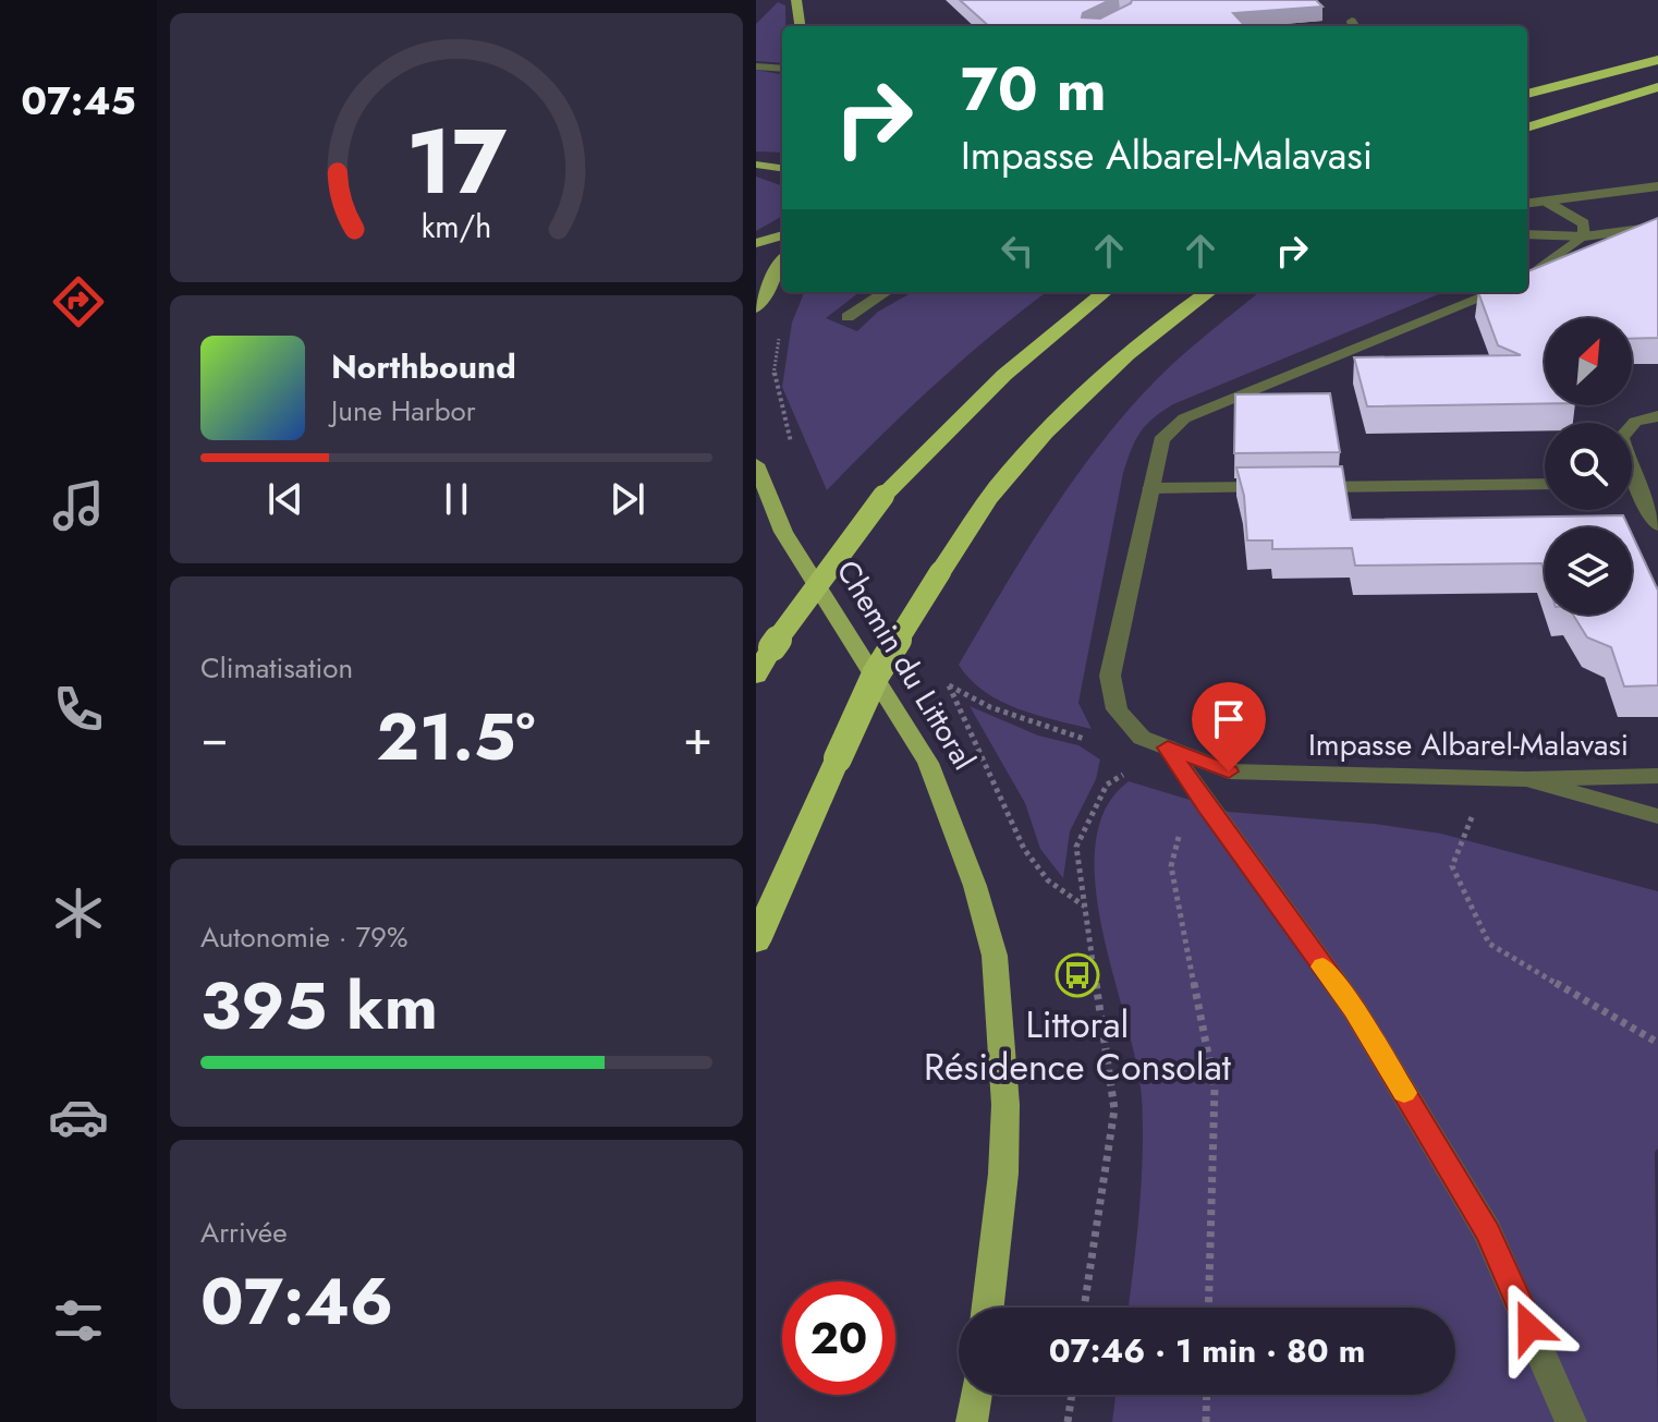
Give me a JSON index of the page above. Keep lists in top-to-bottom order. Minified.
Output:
{"streets":{"main road":["Chemin du Littoral"],"street":["Impasse Albarel-Malavasi"]},"places":{"bus stop":["Littoral Résidence Consolat"]},"north":"top right","page":{"tabs":"07:45","turn":["70 m","Impasse Albarel-Malavasi"],"song":["Northbound","June Harbor"],"tile":["Climatisation",["Autonomie · 79%","395 km"],["Arrivée","07:46"]],"heat":["−","21.5°","+"],"limit":"20","trip":"07:46 · 1 min · 80 m","gauge":["17","km/h"]}}
